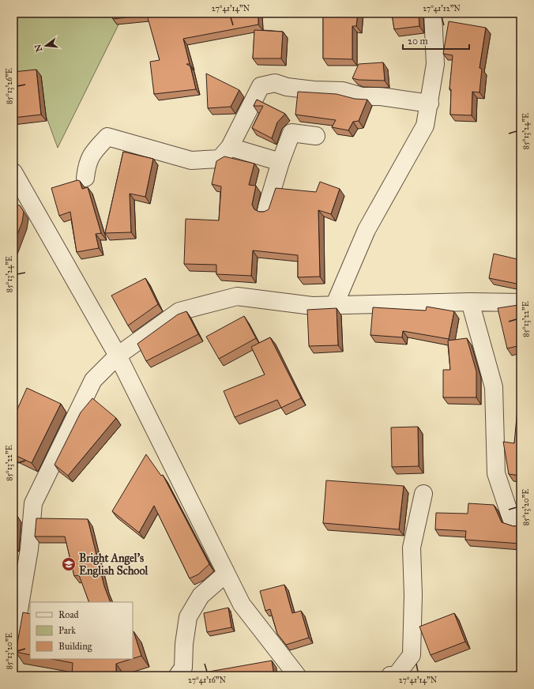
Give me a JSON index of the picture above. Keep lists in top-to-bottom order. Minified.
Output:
{"places":{"school or university":["Bright Angel's English School"]},"legend":["Road","Park","Building"],"scale_bar":"20 m","north":"left","coordinates":["27°41'14\"N","27°41'12\"N","85°13'26\"E","85°13'24\"E","85°13'22\"E","85°13'20\"E","27°41'16\"N"]}
